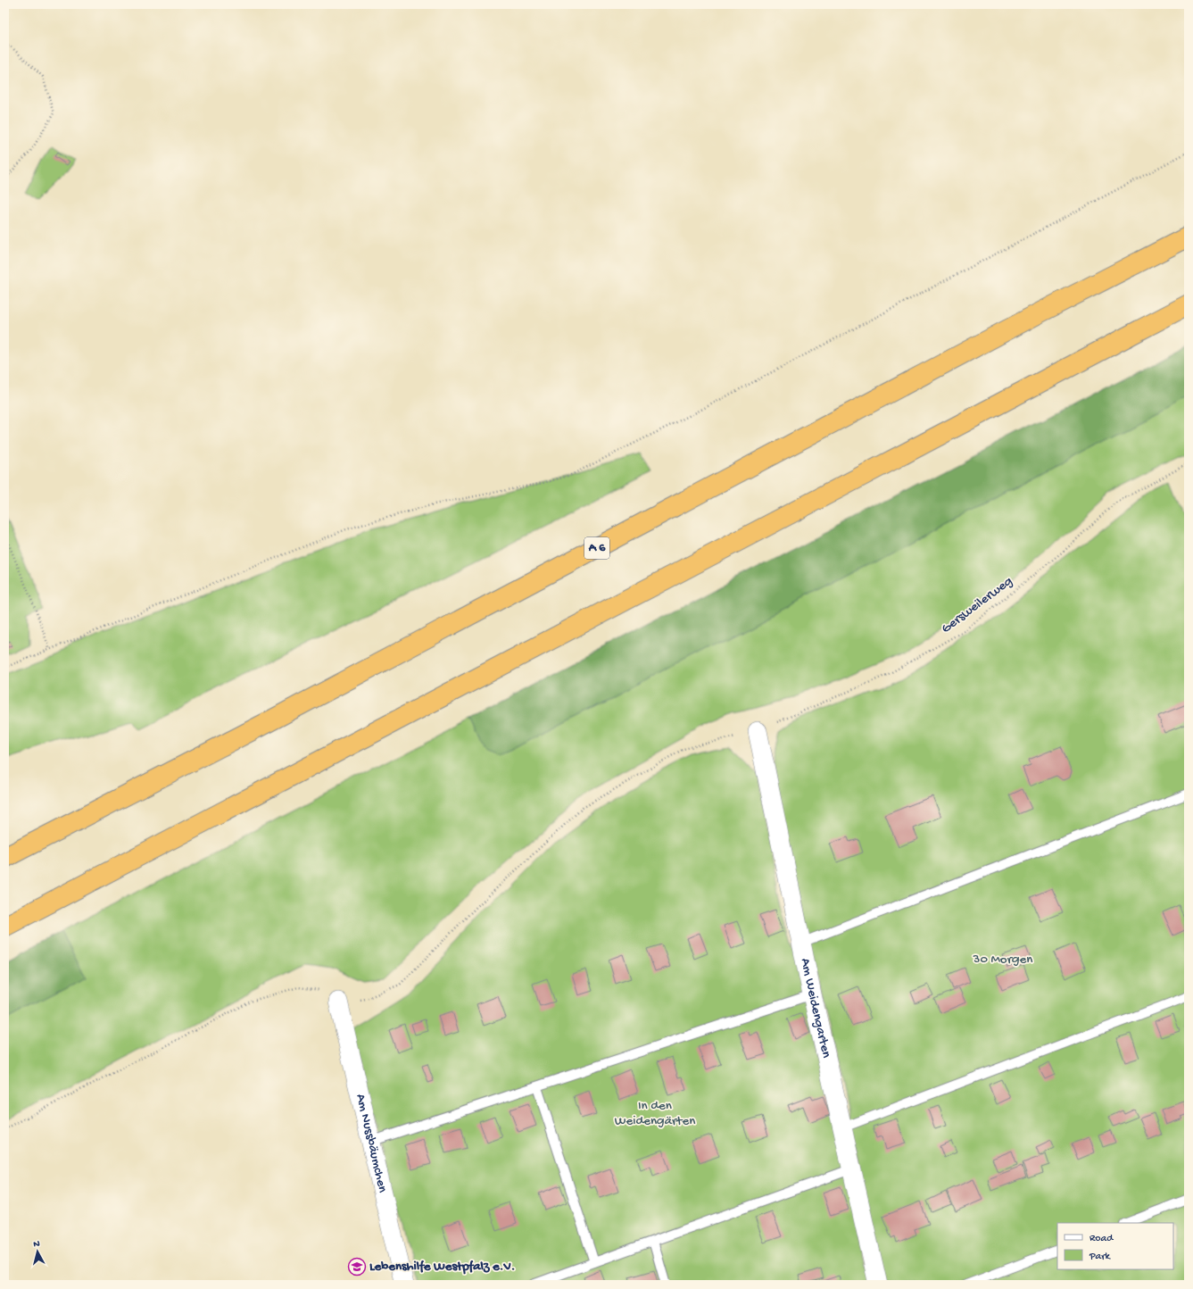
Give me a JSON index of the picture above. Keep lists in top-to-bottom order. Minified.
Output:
{"streets":{"highway":["A 6"],"street":["Am Weidengarten","Am Nussbäumchen"],"path":["Gersweilerweg"]},"crossings":[["Gersweilerweg","Am Weidengarten"],["Gersweilerweg","Am Nussbäumchen"]],"parks":["30 Morgen","In den Weidengärten"],"places":{"school or university":["Lebenshilfe Westpfalz e.V."]},"legend":["Road","Park"],"north":"top"}
